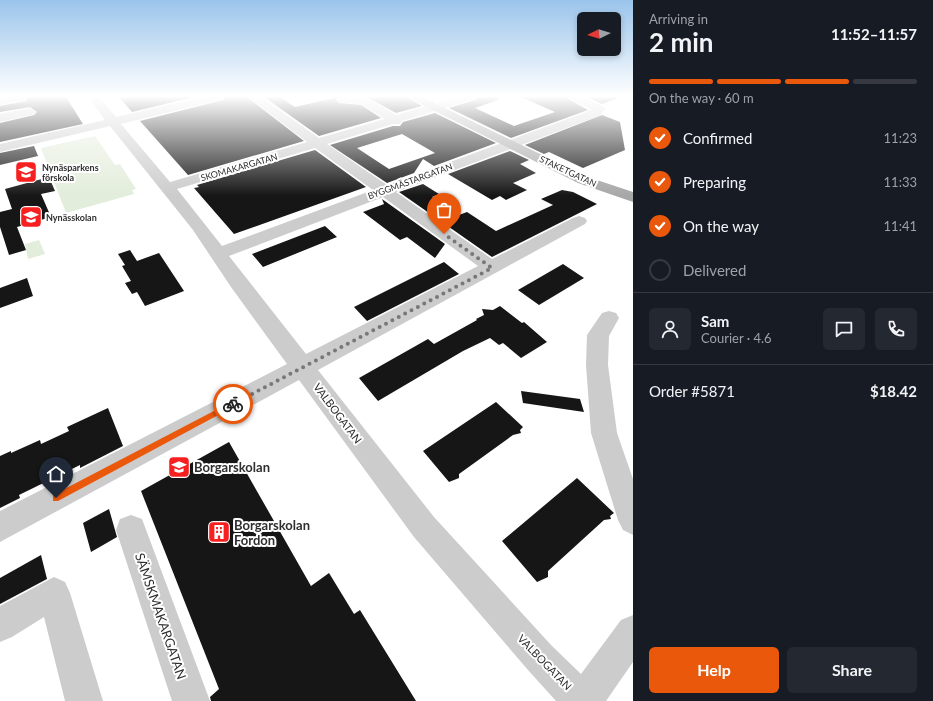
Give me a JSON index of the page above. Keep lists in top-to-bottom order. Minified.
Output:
{"streets":{"main road":["STAKETGATAN"],"street":["SKOMAKARGATAN","BYGGMÄSTARGATAN","VALBOGATAN","SÄMSKMAKARGATAN"]},"crossings":[["SKOMAKARGATAN","VALBOGATAN"],["STAKETGATAN","BYGGMÄSTARGATAN"],["BYGGMÄSTARGATAN","VALBOGATAN"]],"places":{"school or university":["Nynäsparkens förskola","Nynässkolan","Borgarskolan"],"building":["Borgarskolan Fordon"]},"north":"left","page":{"heading":["2 min","Arriving in","11:52–11:57"],"panel":["Sam","Courier · 4.6","Order #5871","$18.42"],"bar":"On the way · 60 m","list":[["Confirmed","11:23"],["Preparing","11:33"],["On the way","11:41"],"Delivered"],"buttons":["Help","Share"]}}
